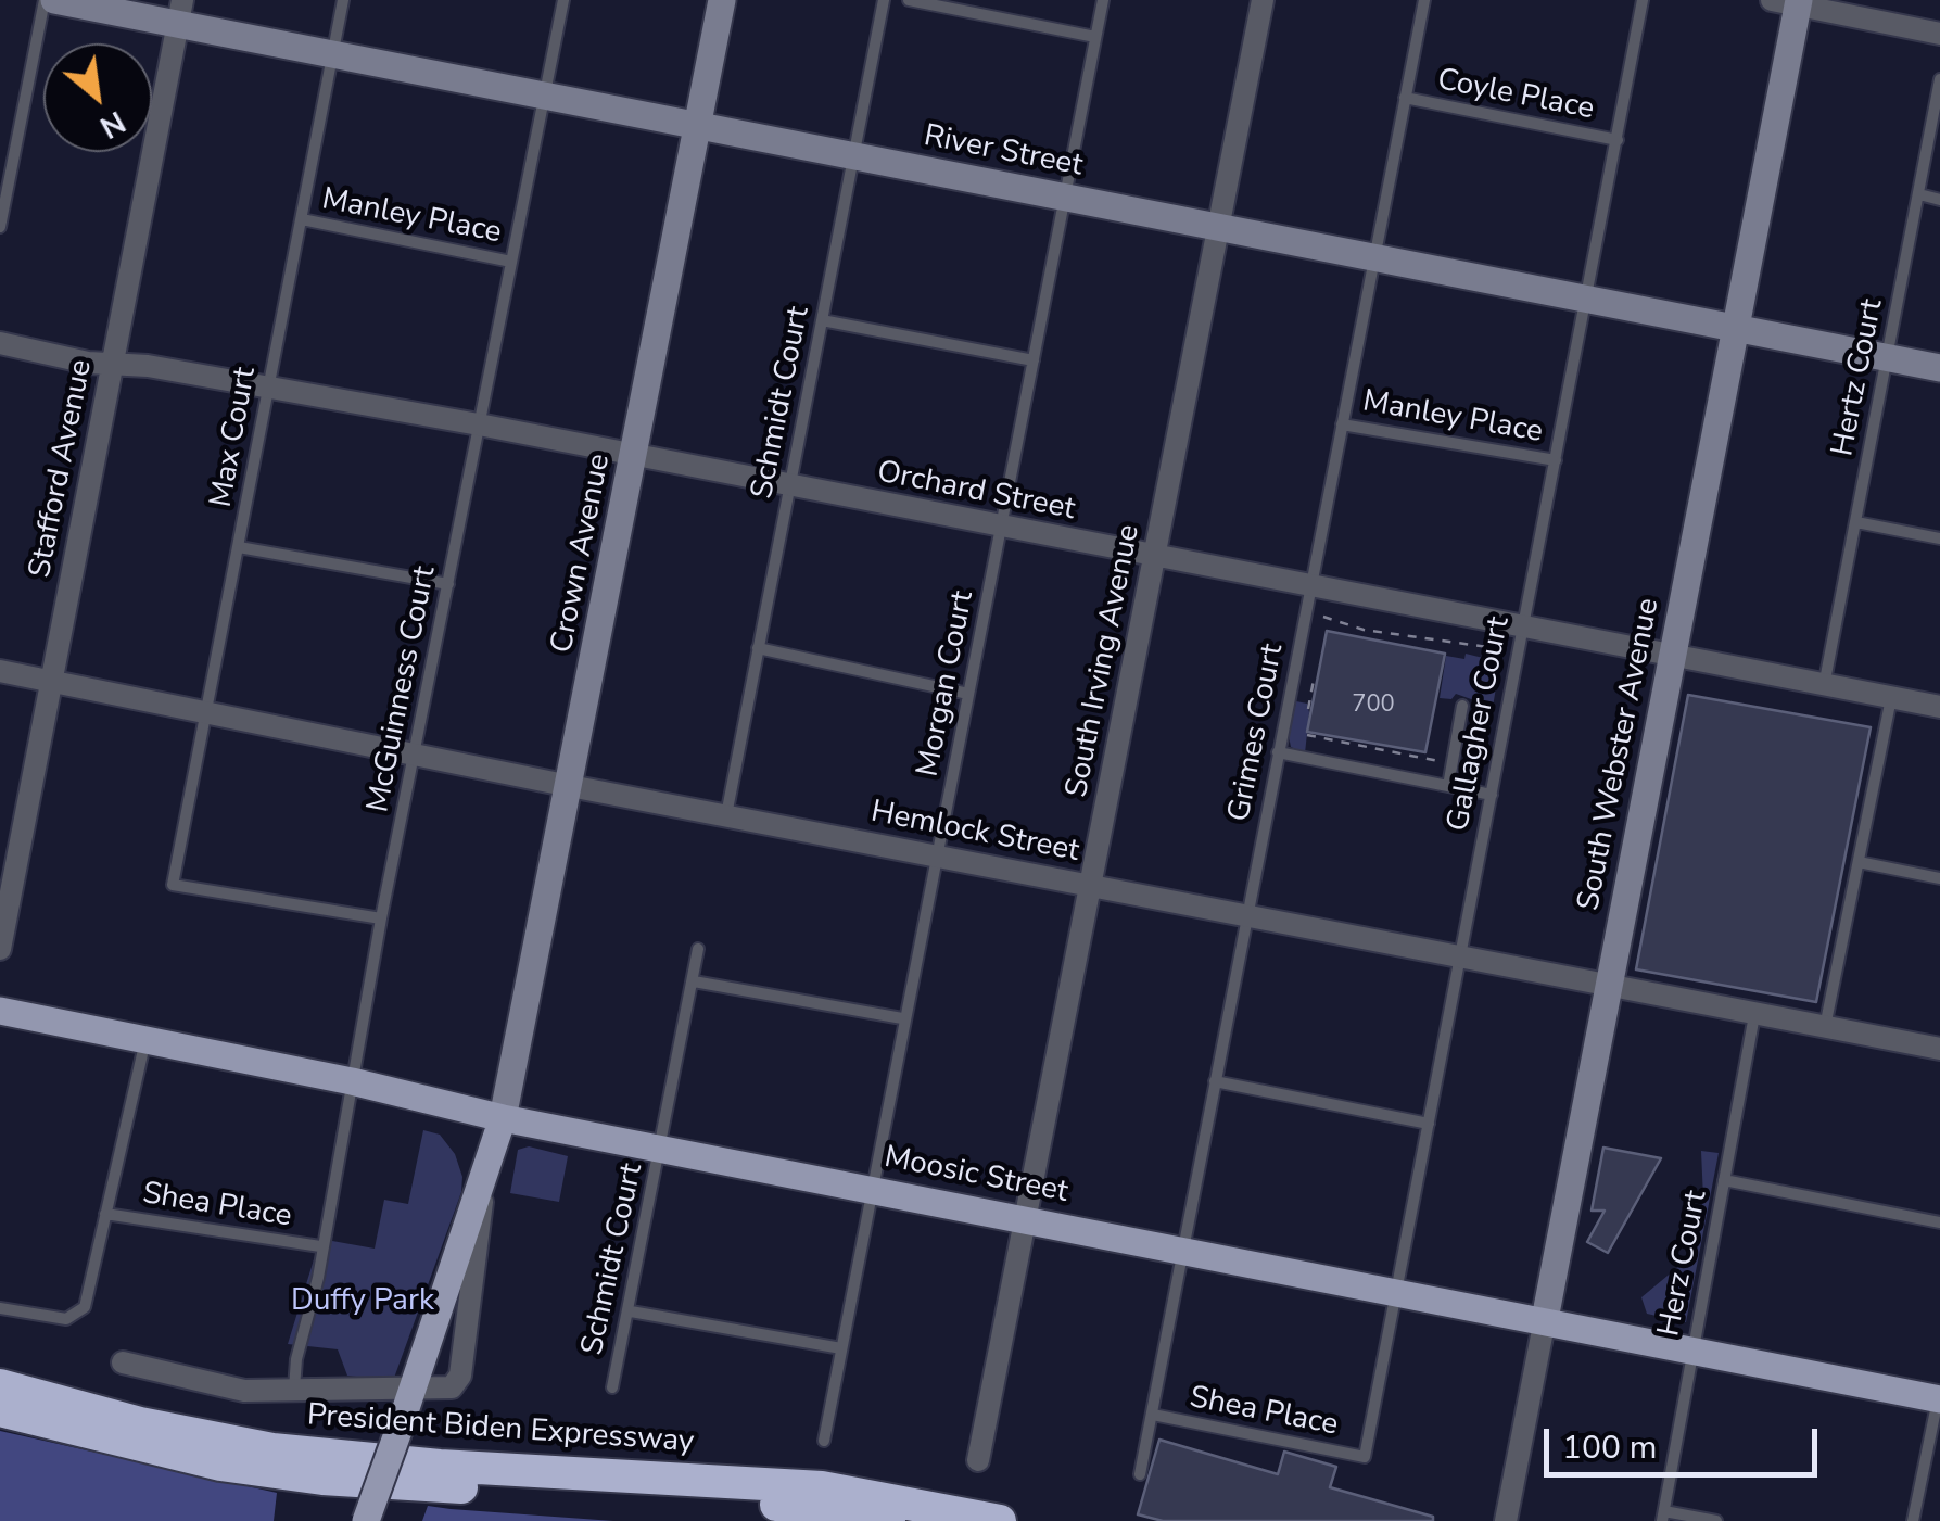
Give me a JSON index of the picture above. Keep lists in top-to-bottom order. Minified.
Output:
{"streets":{"highway":["President Biden Expressway"],"main road":["River Street","Crown Avenue","South Webster Avenue","Moosic Street"],"street":["Stafford Avenue","Orchard Street","South Irving Avenue","Hemlock Street"],"lane":["Coyle Place","Manley Place","Hertz Court","Schmidt Court","Max Court","Morgan Court","McGuinness Court","Gallagher Court","Grimes Court","Shea Place","Herz Court"]},"crossings":[["Coyle Place","Gallagher Court"],["Coyle Place","Grimes Court"],["River Street","Hertz Court"],["River Street","Schmidt Court"],["River Street","Max Court"],["River Street","Stafford Avenue"],["River Street","Crown Avenue"],["River Street","South Irving Avenue"],["River Street","Morgan Court"],["River Street","McGuinness Court"],["River Street","Gallagher Court"],["River Street","Grimes Court"],["River Street","South Webster Avenue"],["Manley Place","Max Court"],["Manley Place","McGuinness Court"],["Manley Place","Gallagher Court"],["Manley Place","Grimes Court"],["Hertz Court","Orchard Street"],["Schmidt Court","Orchard Street"],["Schmidt Court","Hemlock Street"],["Schmidt Court","Moosic Street"],["Max Court","Orchard Street"],["Max Court","McGuinness Court"],["Max Court","Hemlock Street"],["Stafford Avenue","Orchard Street"],["Stafford Avenue","Hemlock Street"],["Orchard Street","Crown Avenue"],["Orchard Street","South Irving Avenue"],["Orchard Street","Morgan Court"],["Orchard Street","McGuinness Court"],["Orchard Street","Gallagher Court"],["Orchard Street","Grimes Court"],["Orchard Street","South Webster Avenue"],["Crown Avenue","Hemlock Street"],["Crown Avenue","Moosic Street"],["South Irving Avenue","Hemlock Street"],["South Irving Avenue","Moosic Street"],["Morgan Court","Hemlock Street"],["Morgan Court","Moosic Street"],["McGuinness Court","Hemlock Street"],["McGuinness Court","Moosic Street"],["McGuinness Court","Shea Place"],["Gallagher Court","Hemlock Street"],["Gallagher Court","Moosic Street"],["Gallagher Court","Shea Place"],["Grimes Court","Hemlock Street"],["Grimes Court","Moosic Street"],["Grimes Court","Shea Place"],["South Webster Avenue","Hemlock Street"],["South Webster Avenue","Moosic Street"],["Hemlock Street","Herz Court"],["Moosic Street","Herz Court"]],"parks":["Duffy Park"],"house_numbers":["700"],"scale_bar":"100 m","north":"bottom right"}
